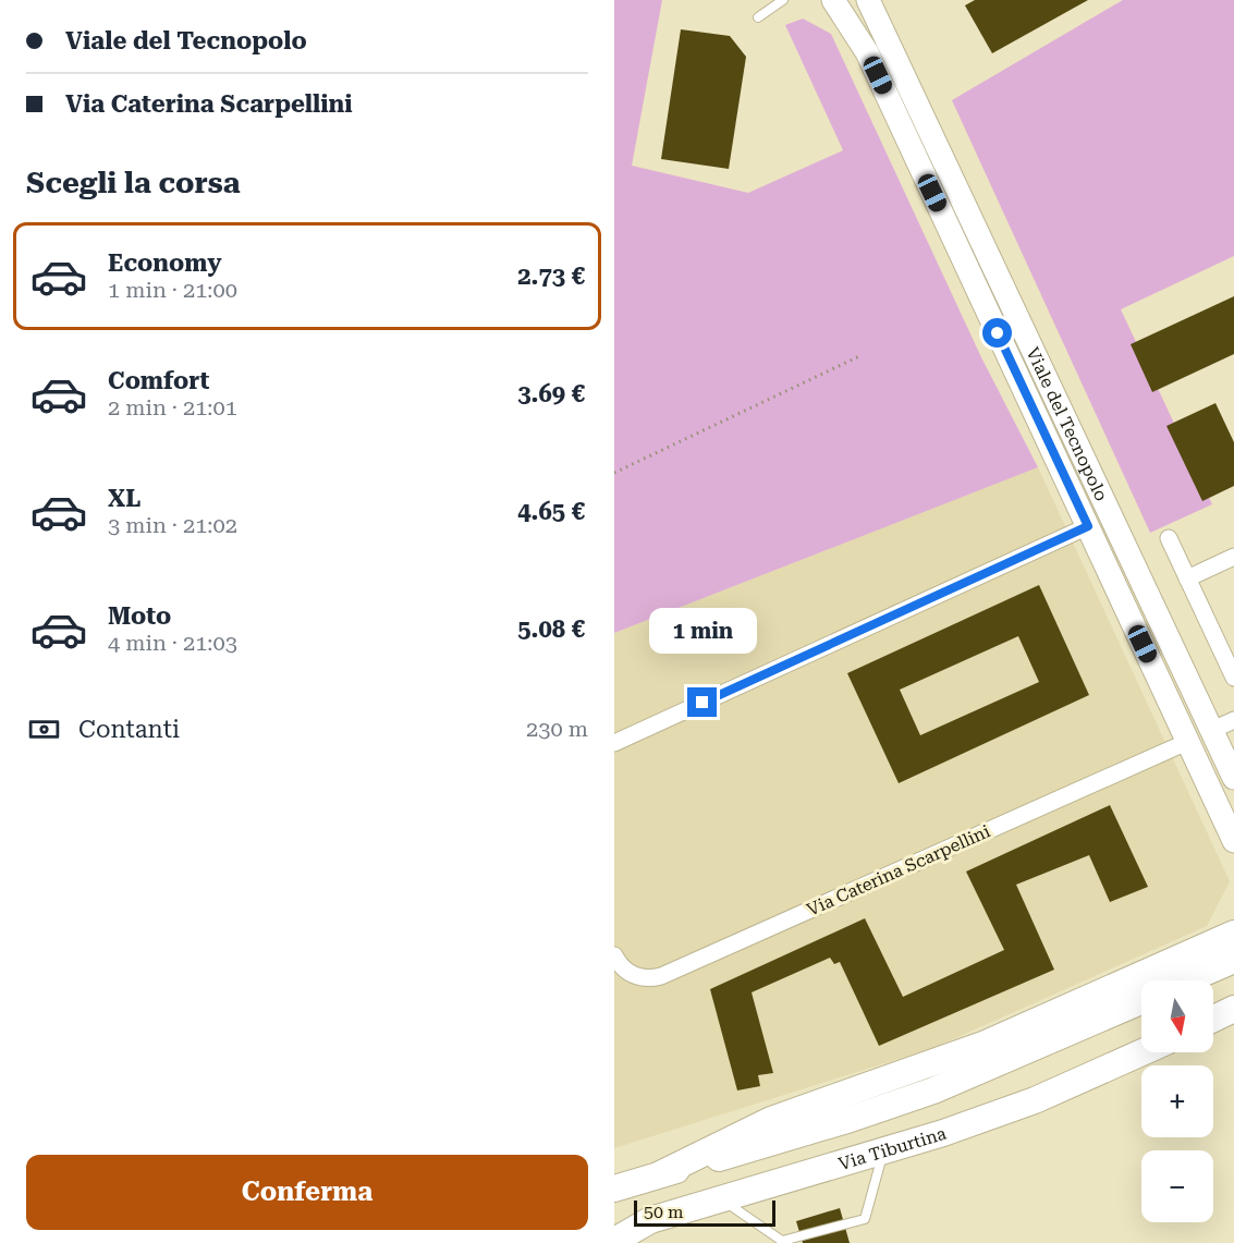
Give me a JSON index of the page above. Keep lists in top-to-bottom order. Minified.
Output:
{"streets":{"main road":["Viale del Tecnopolo","Via Tiburtina"],"street":["Via Caterina Scarpellini"]},"crossings":[["Viale del Tecnopolo","Via Caterina Scarpellini"]],"scale_bar":"50 m","north":"bottom","page":{"banner":["Viale del Tecnopolo","Via Caterina Scarpellini"],"heading":"Scegli la corsa","list":[{"name":"Economy","note":"1 min · 21:00","value":"2.73 €"},{"name":"Comfort","note":"2 min · 21:01","value":"3.69 €"},{"name":"XL","note":"3 min · 21:02","value":"4.65 €"},{"name":"Moto","note":"4 min · 21:03","value":"5.08 €"}],"bubble":"1 min","pay":["Contanti","230 m"],"map_buttons":["+","−"],"buttons":"Conferma","scale":"50 m"}}
